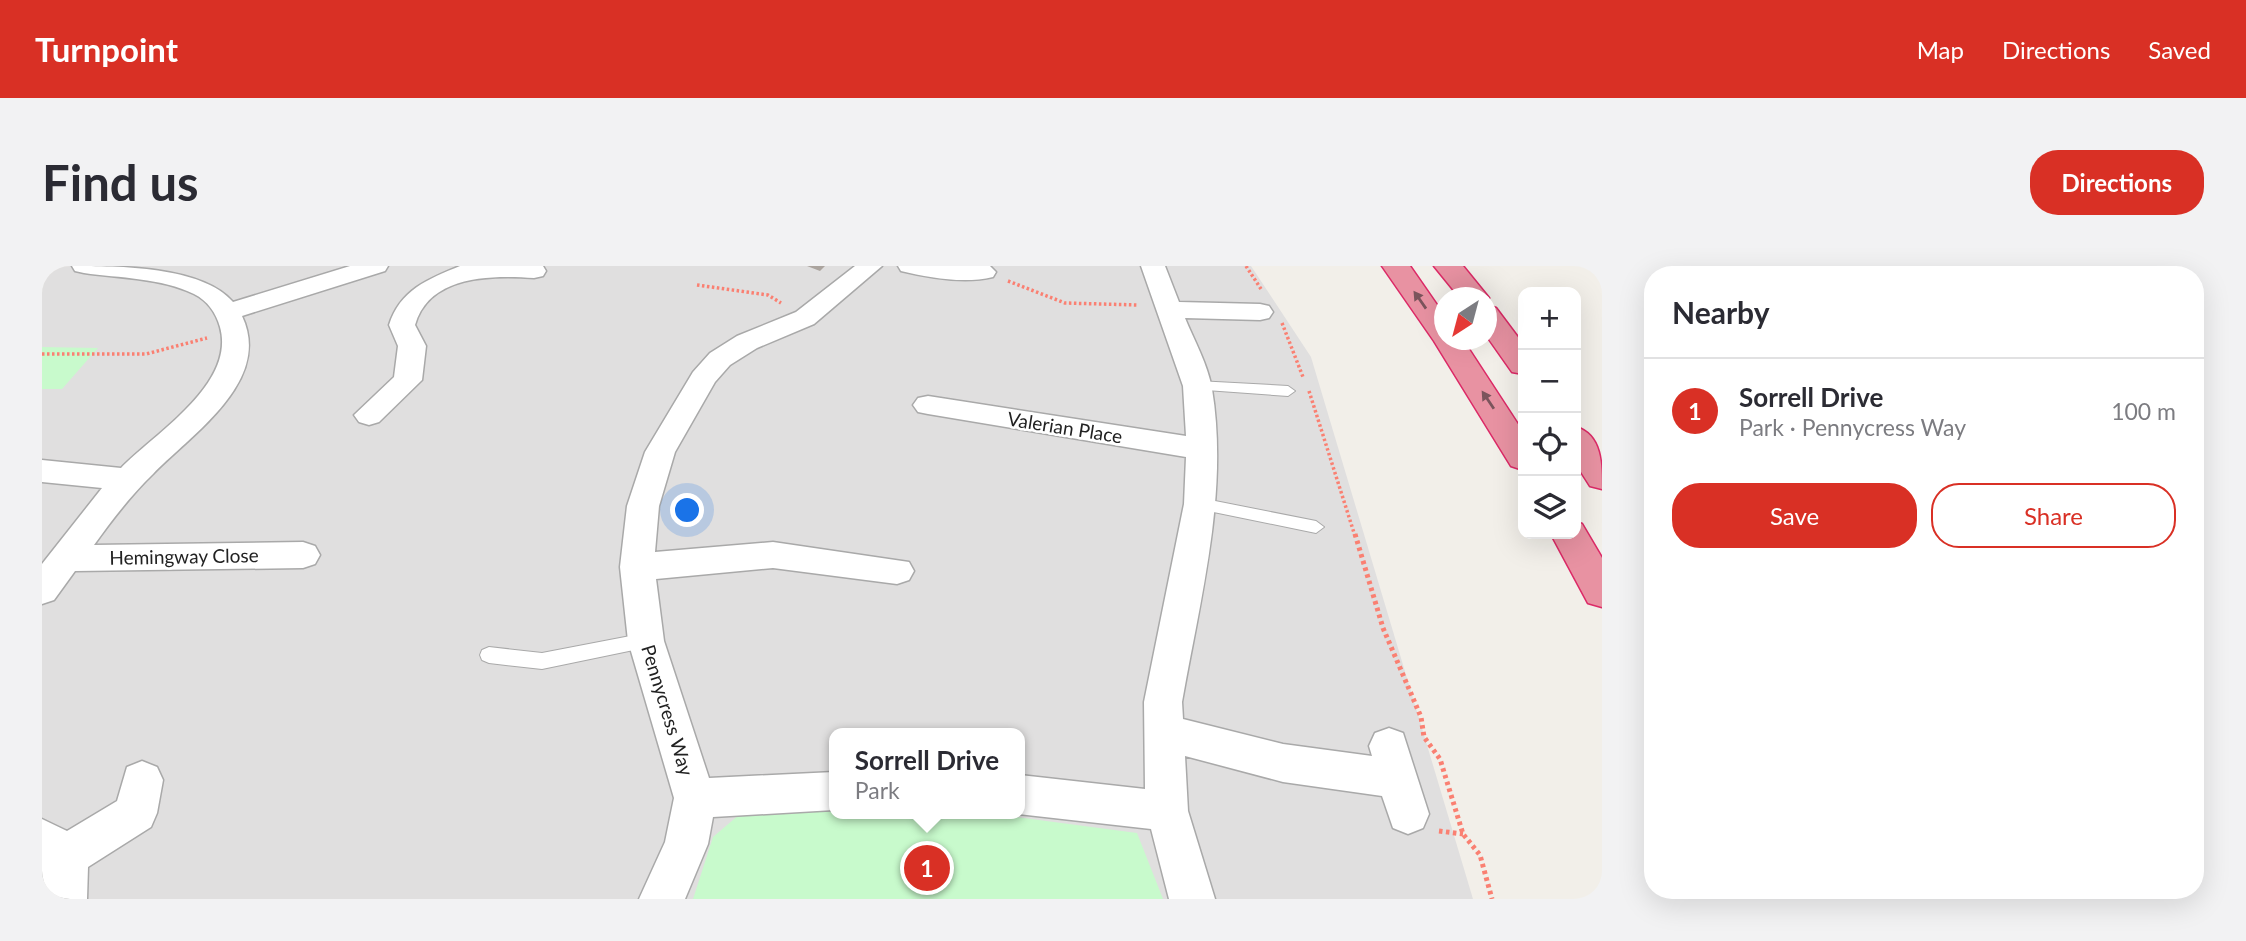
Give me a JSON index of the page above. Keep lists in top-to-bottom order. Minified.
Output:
{"streets":{"street":["Valerian Place","Hemingway Close","Pennycress Way"]},"north":"bottom left","page":{"header":"Turnpoint","nav":["Map","Directions","Saved"],"buttons":["Directions",["Save","Share"]],"title":"Find us","heading":"Nearby","map_buttons":["+","−"],"list":[{"mark":"1","name":"Sorrell Drive","note":"Park · Pennycress Way","value":"100 m"}],"popup":["Sorrell Drive","Park"],"pins":"1"}}
